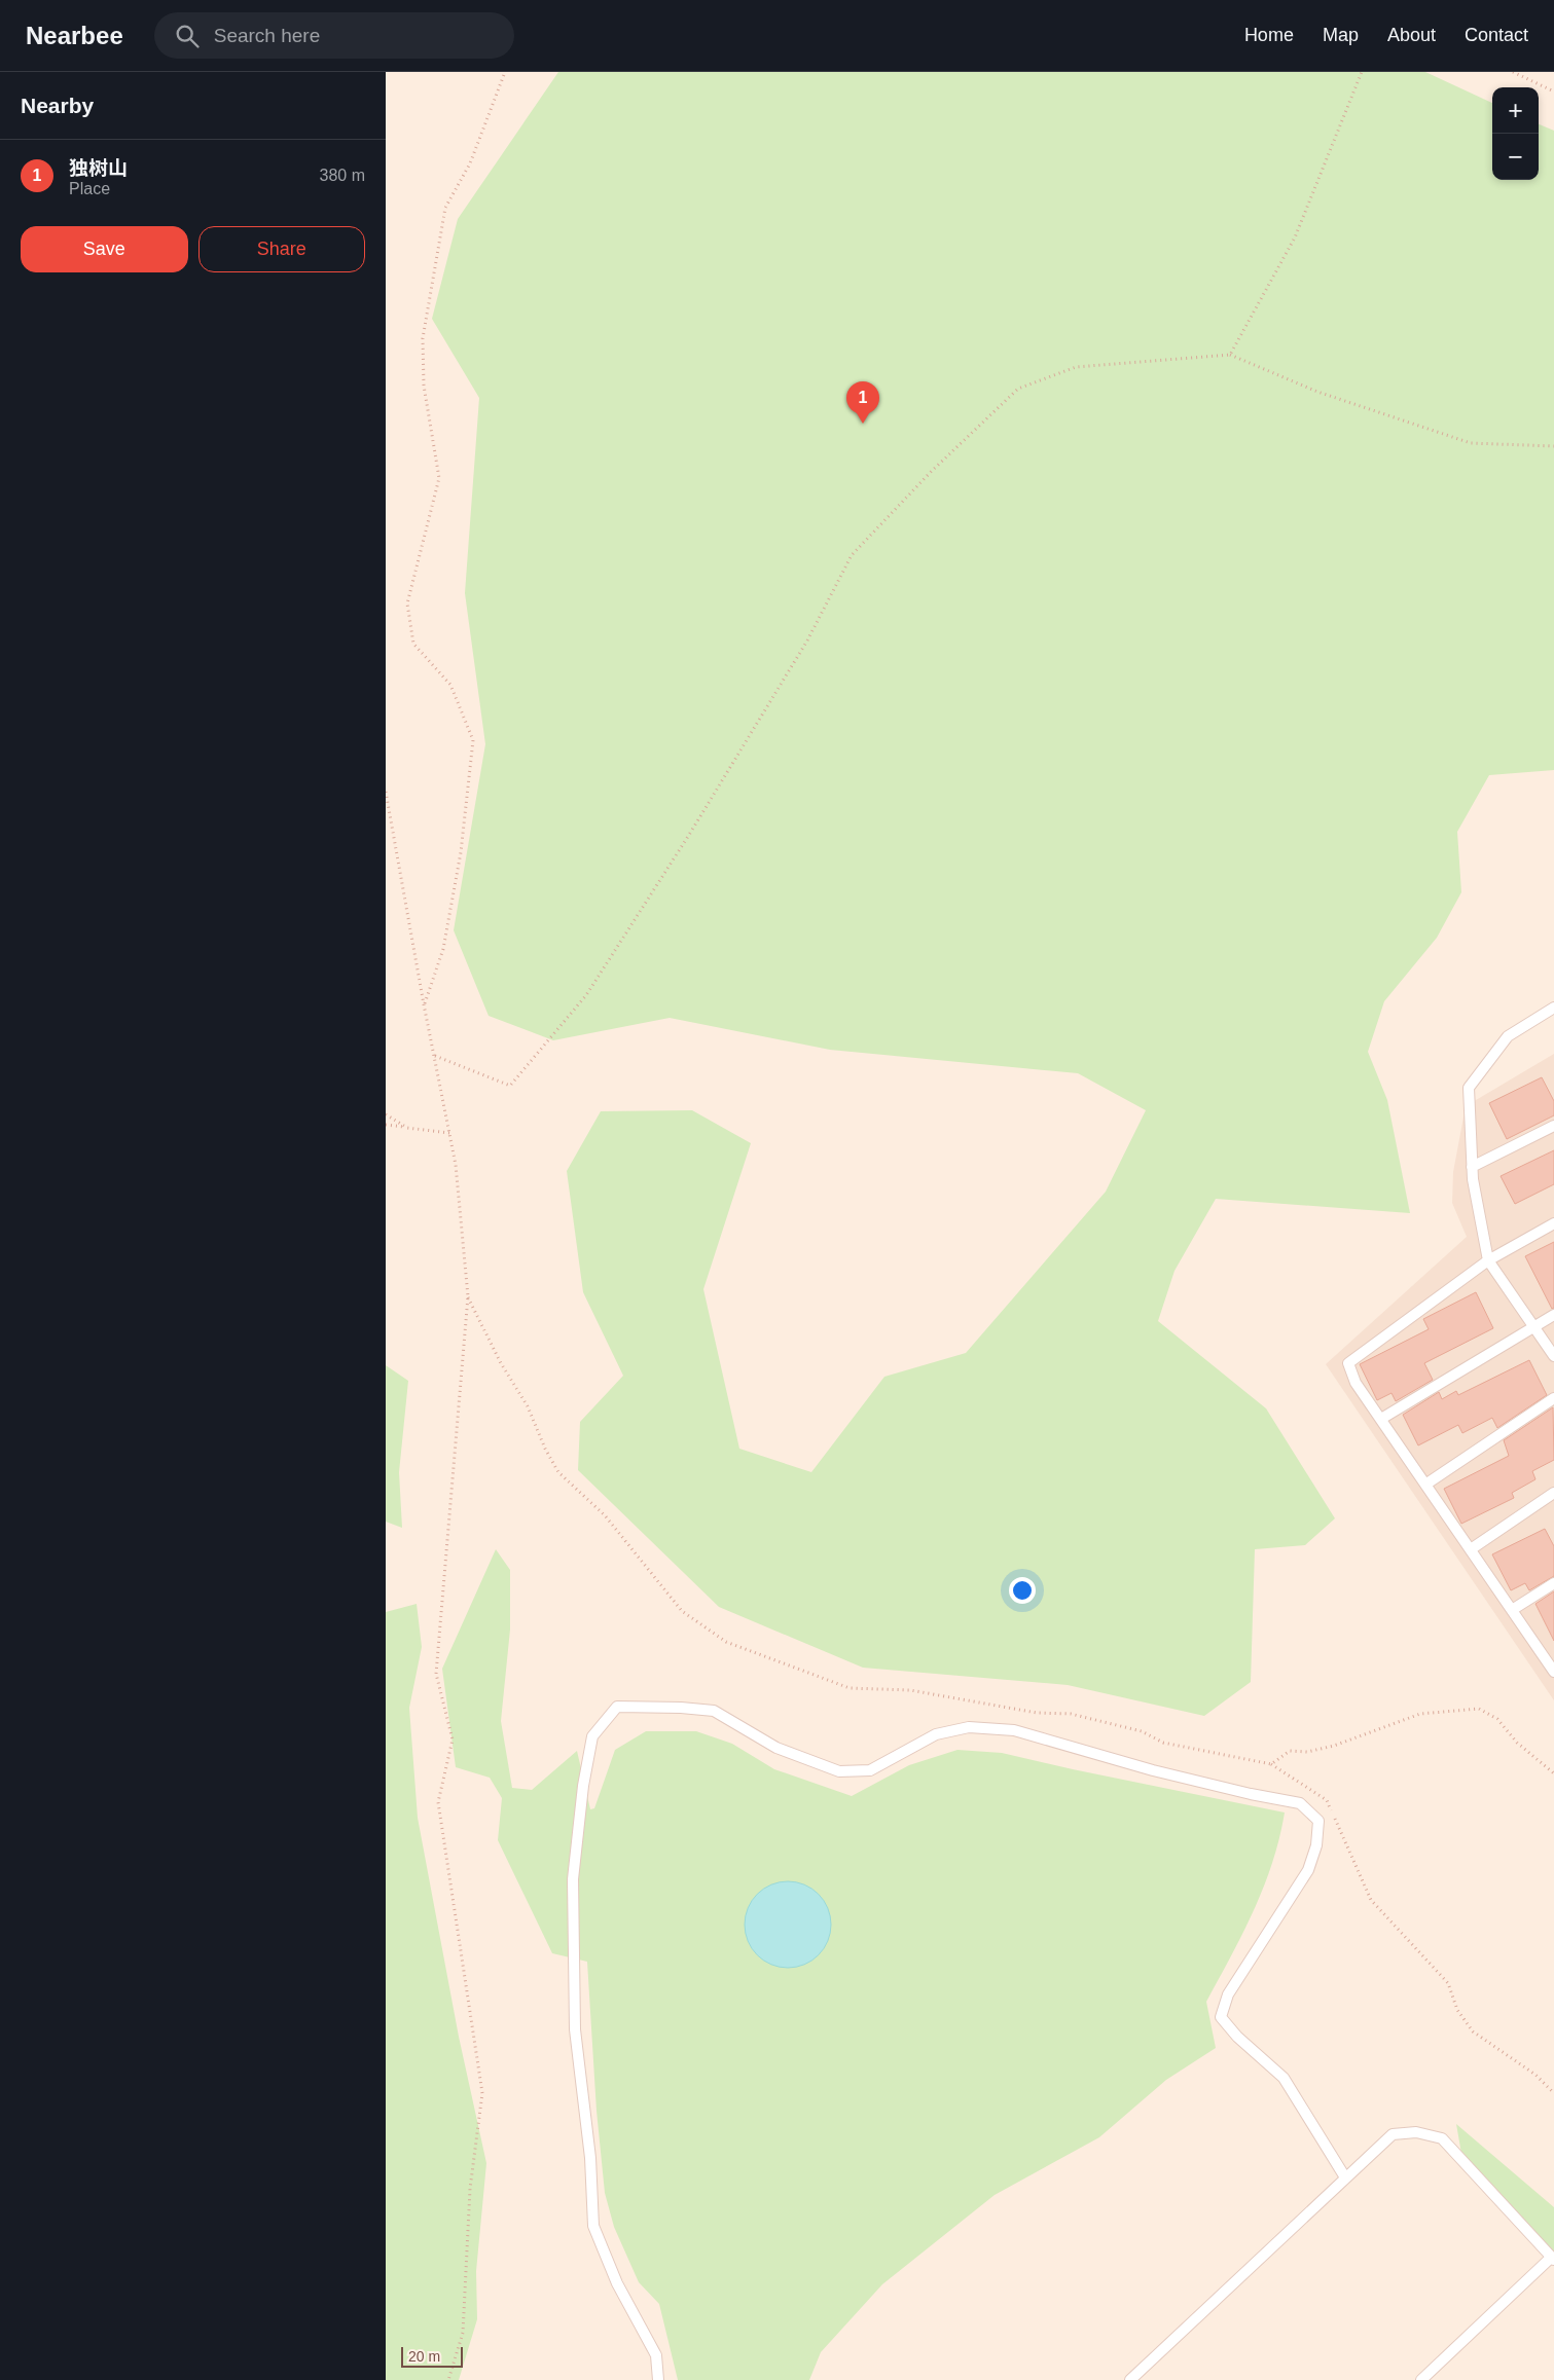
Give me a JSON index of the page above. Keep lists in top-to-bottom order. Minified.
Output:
{"scale_bar":"20 m","page":{"header":"Nearbee","search":"Search here","nav":["Home","Map","About","Contact"],"heading":"Nearby","map_buttons":["+","−"],"list":[{"mark":"1","name":"独树山","note":"Place","value":"380 m"}],"buttons":["Save","Share"],"pins":"1","scale":"20 m"}}
